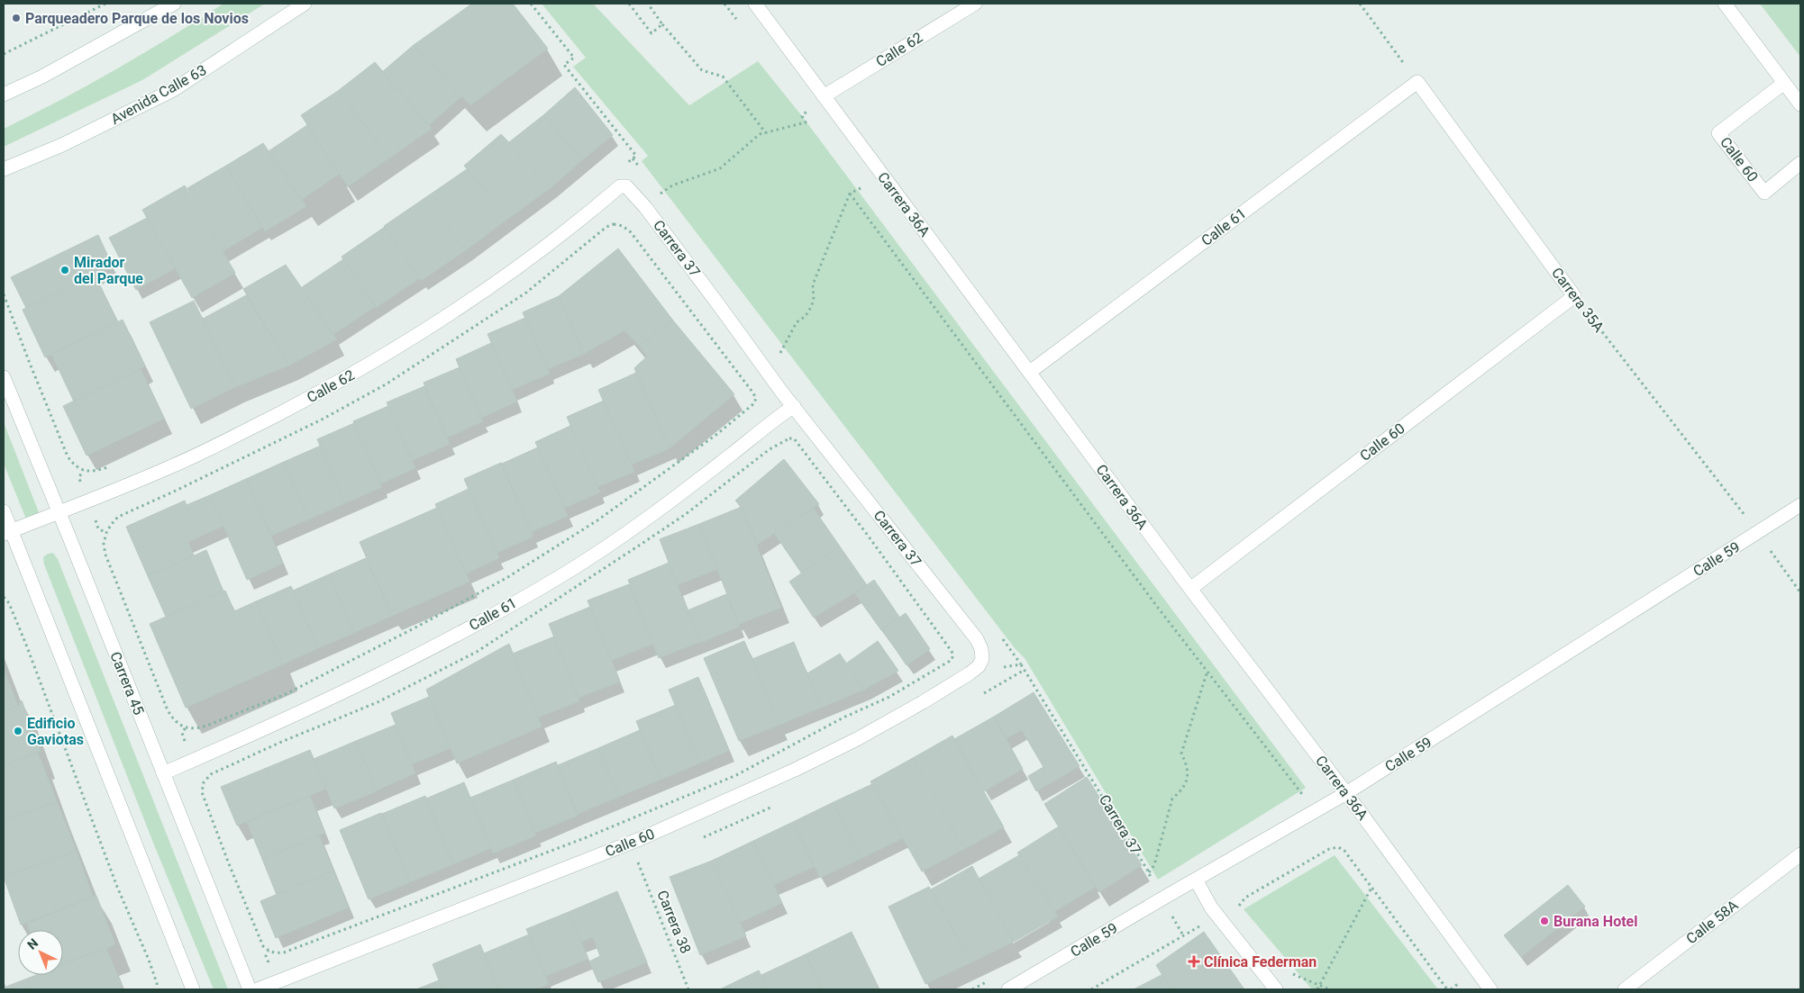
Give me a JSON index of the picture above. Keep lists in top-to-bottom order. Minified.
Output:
{"streets":{"street":["Calle 62","Avenida Calle 63","Calle 60","Carrera 36A","Calle 61","Carrera 37","Carrera 35A","Calle 59","Carrera 45","Calle 58A"],"path":["Carrera 38"]},"crossings":[["Calle 62","Carrera 36A"],["Calle 62","Carrera 37"],["Calle 62","Carrera 45"],["Calle 60","Carrera 36A"],["Calle 60","Carrera 37"],["Calle 60","Carrera 35A"],["Carrera 36A","Calle 61"],["Carrera 36A","Calle 59"],["Calle 61","Carrera 37"],["Calle 61","Carrera 35A"],["Calle 61","Carrera 45"],["Carrera 35A","Calle 59"]],"places":{"other":["Parqueadero Parque de los Novios","Mirador del Parque","Edificio Gaviotas","Burana Hotel"],"health":["Clínica Federman"]},"north":"top left"}
